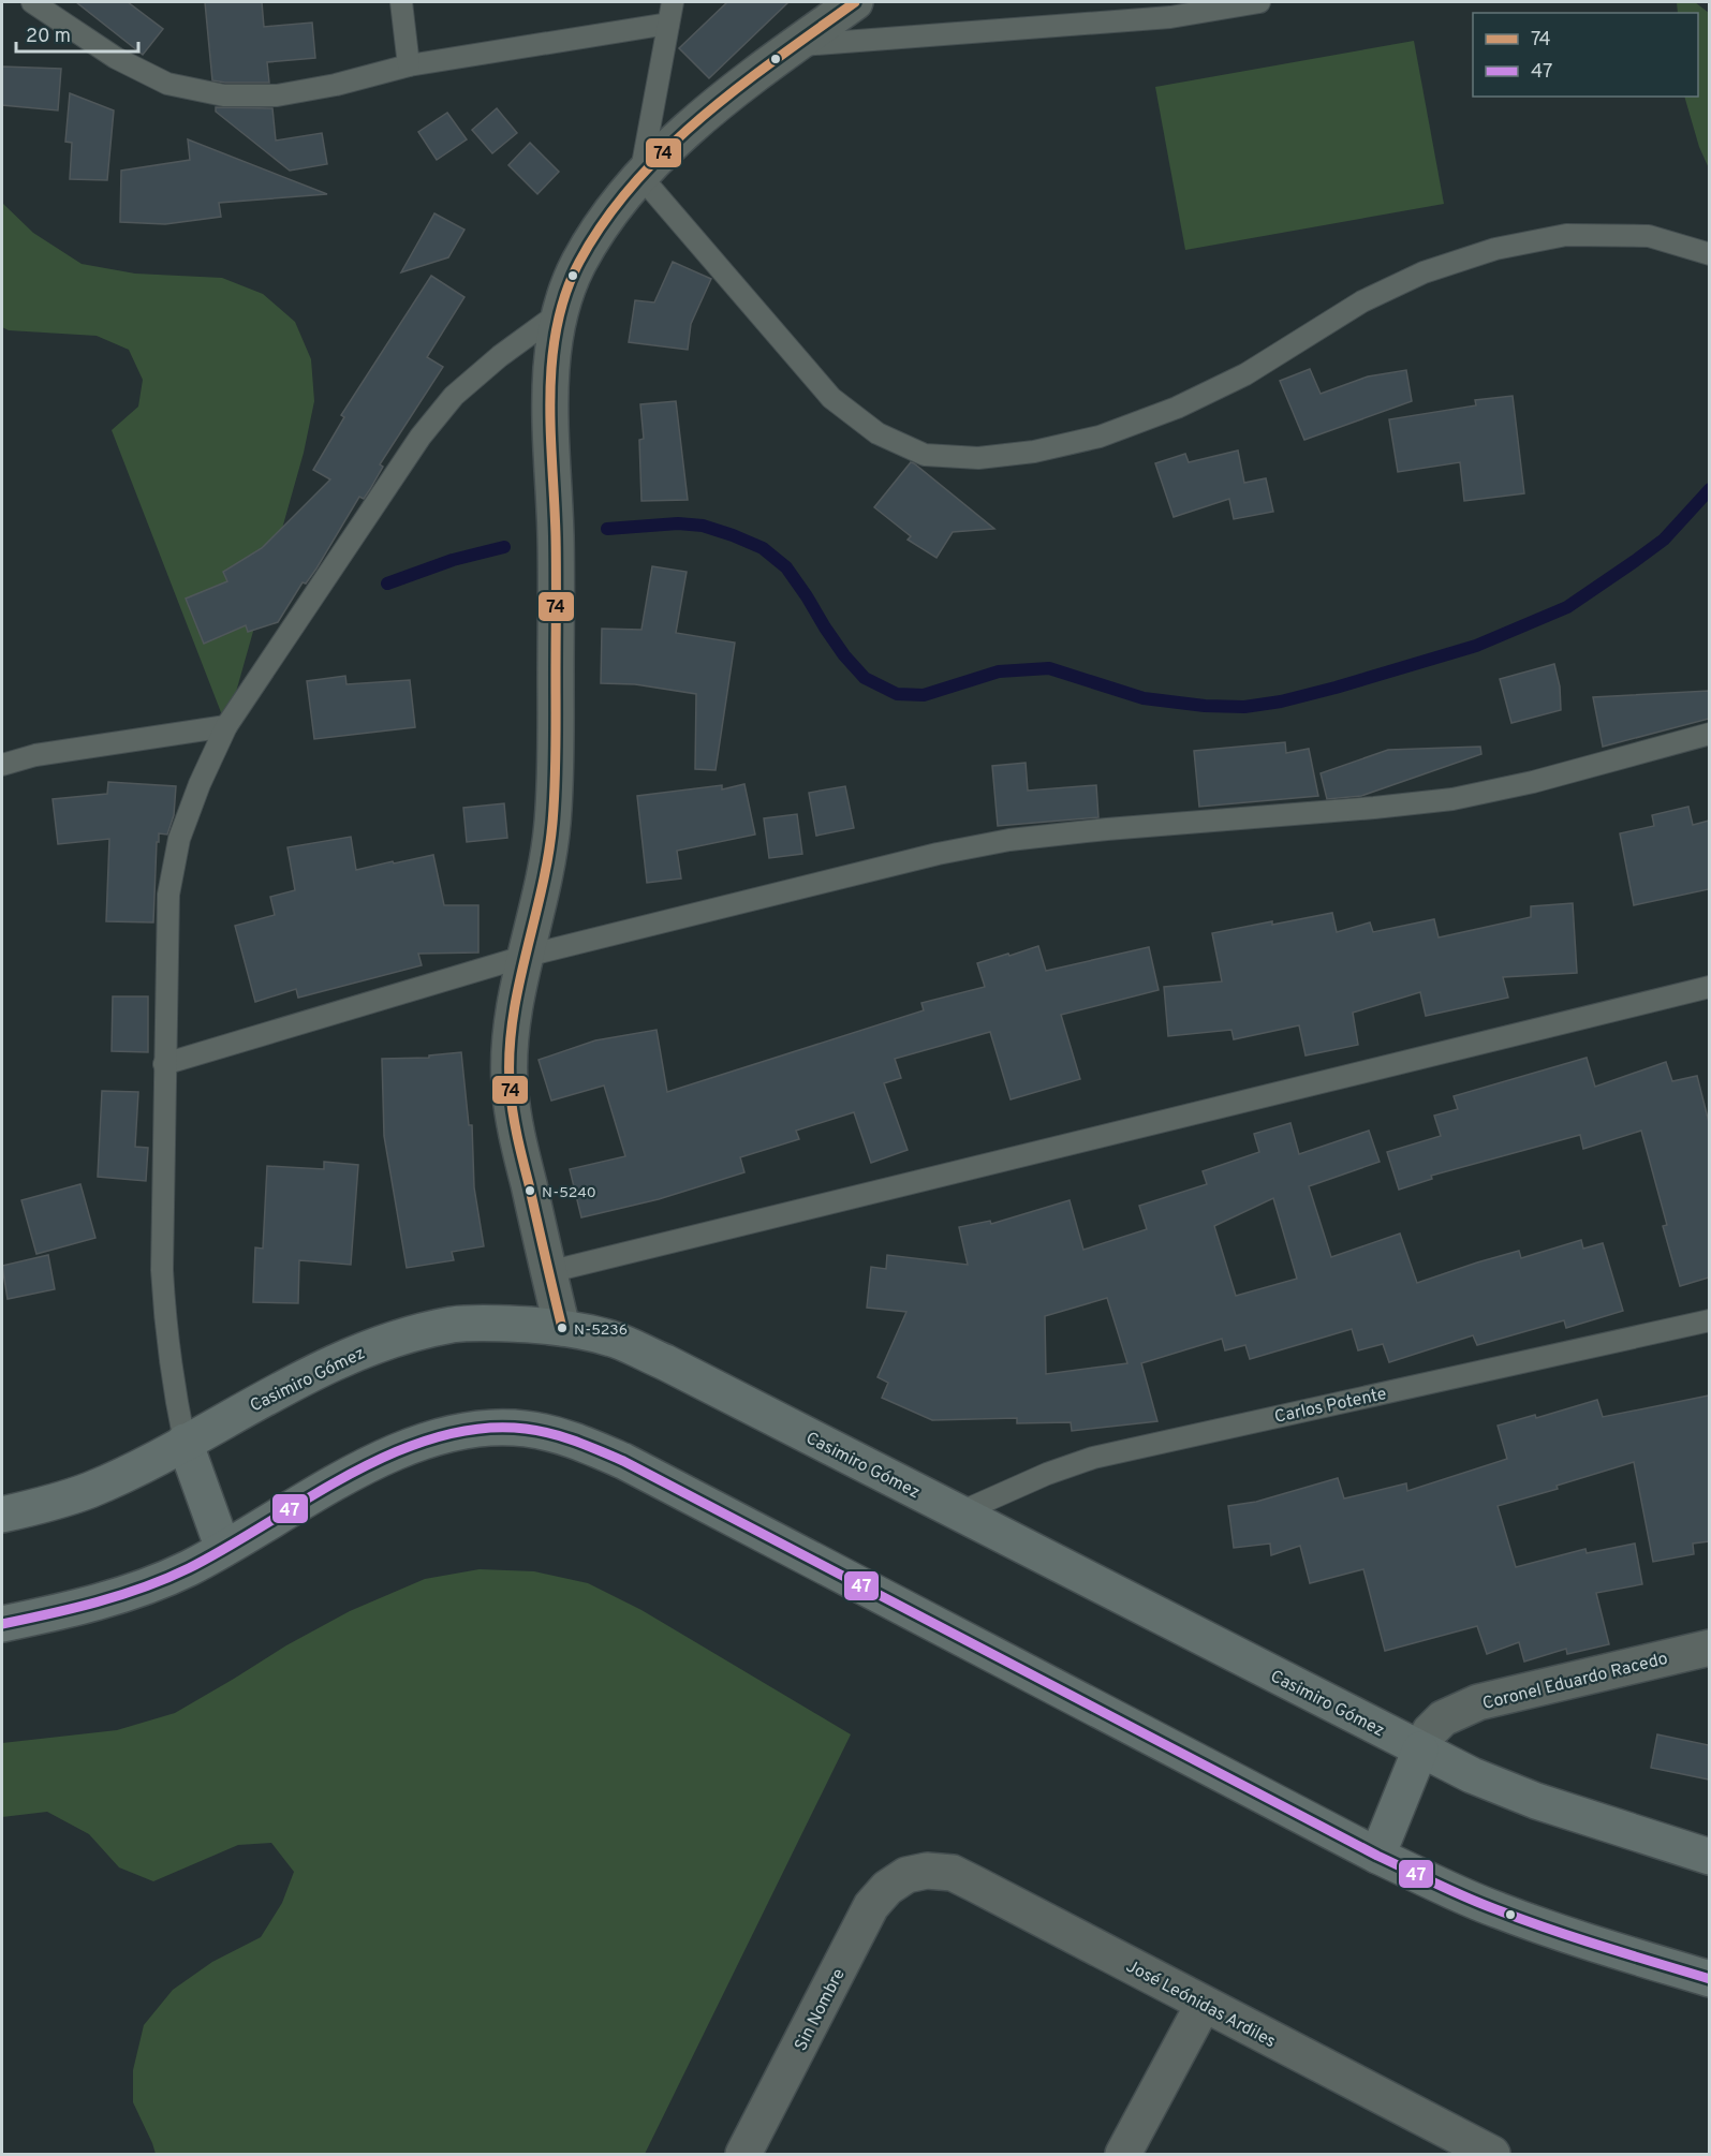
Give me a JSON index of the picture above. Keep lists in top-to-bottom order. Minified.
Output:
{"streets":{"main road":["Casimiro Gómez"],"street":["Coronel Eduardo Racedo","José Leónidas Ardiles","Sin Nombre"],"lane":["Carlos Potente"]},"crossings":[["Casimiro Gómez","Carlos Potente"],["Casimiro Gómez","Coronel Eduardo Racedo"],["José Leónidas Ardiles","Sin Nombre"]],"places":["N-5240","N-5236"],"lines":["transit line 74","transit line 47"],"legend":["74","47"],"scale_bar":"20 m"}
